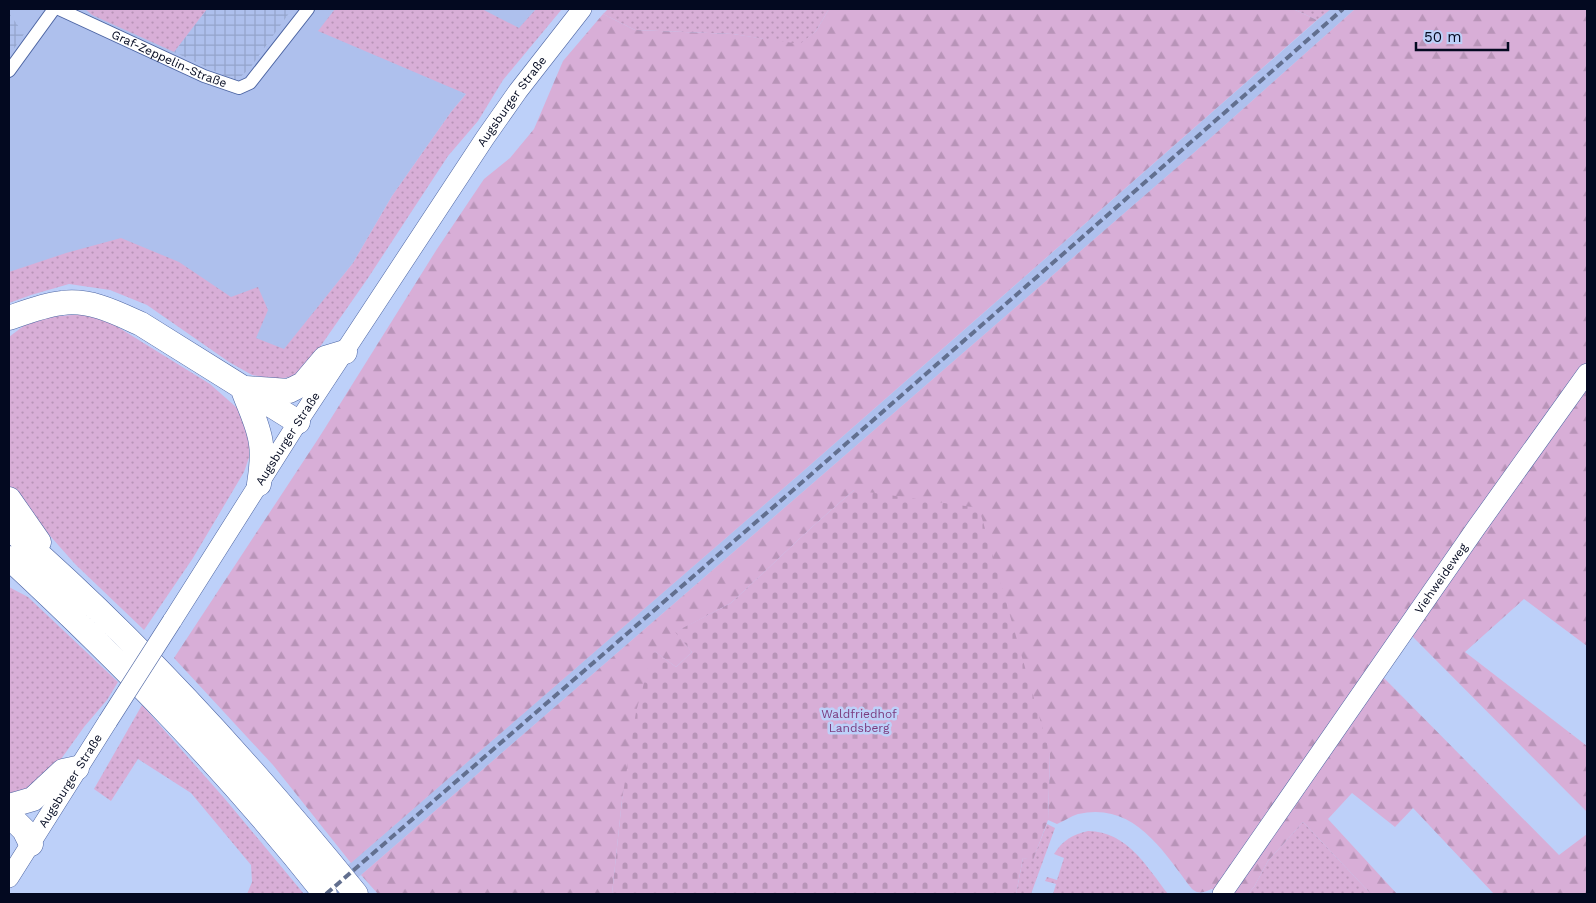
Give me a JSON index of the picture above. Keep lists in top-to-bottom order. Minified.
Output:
{"streets":{"main road":["Augsburger Straße","Viehweideweg"],"street":["Graf-Zeppelin-Straße"]},"parks":["Waldfriedhof Landsberg"],"scale_bar":"50 m"}
